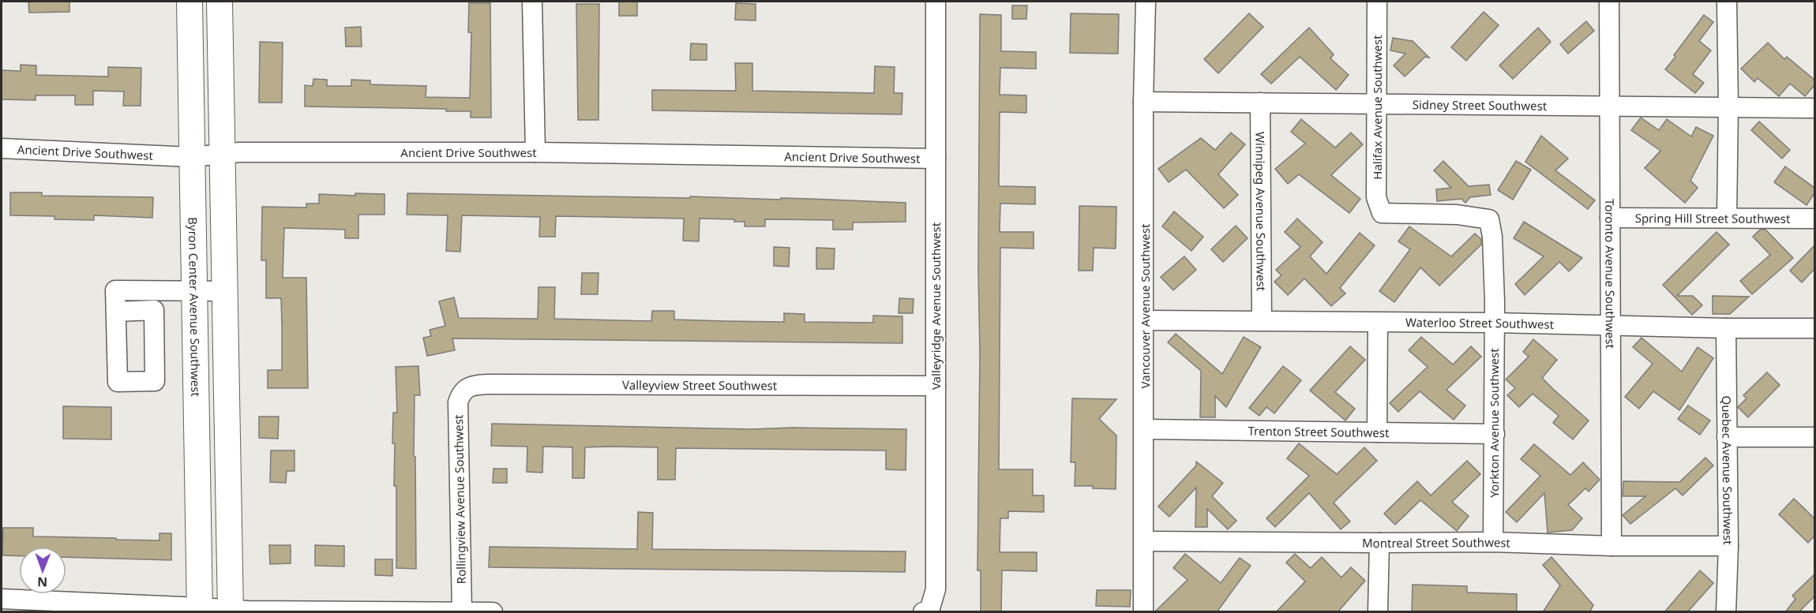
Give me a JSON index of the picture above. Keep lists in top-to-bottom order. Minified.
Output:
{"streets":{"main road":["Byron Center Avenue Southwest"],"street":["Sidney Street Southwest","Halifax Avenue Southwest","Ancient Drive Southwest","Winnipeg Avenue Southwest","Spring Hill Street Southwest","Toronto Avenue Southwest","Valleyridge Avenue Southwest","Vancouver Avenue Southwest","Waterloo Street Southwest","Valleyview Street Southwest","Yorkton Avenue Southwest","Trenton Street Southwest","Quebec Avenue Southwest","Rollingview Avenue Southwest","Montreal Street Southwest"]},"crossings":[["Sidney Street Southwest","Halifax Avenue Southwest"],["Sidney Street Southwest","Winnipeg Avenue Southwest"],["Sidney Street Southwest","Toronto Avenue Southwest"],["Sidney Street Southwest","Vancouver Avenue Southwest"],["Halifax Avenue Southwest","Yorkton Avenue Southwest"],["Ancient Drive Southwest","Valleyridge Avenue Southwest"],["Ancient Drive Southwest","Byron Center Avenue Southwest"],["Winnipeg Avenue Southwest","Waterloo Street Southwest"],["Spring Hill Street Southwest","Toronto Avenue Southwest"],["Toronto Avenue Southwest","Waterloo Street Southwest"],["Toronto Avenue Southwest","Montreal Street Southwest"],["Valleyridge Avenue Southwest","Valleyview Street Southwest"],["Vancouver Avenue Southwest","Waterloo Street Southwest"],["Vancouver Avenue Southwest","Trenton Street Southwest"],["Vancouver Avenue Southwest","Montreal Street Southwest"],["Waterloo Street Southwest","Yorkton Avenue Southwest"],["Waterloo Street Southwest","Quebec Avenue Southwest"],["Valleyview Street Southwest","Rollingview Avenue Southwest"],["Yorkton Avenue Southwest","Trenton Street Southwest"],["Yorkton Avenue Southwest","Montreal Street Southwest"],["Quebec Avenue Southwest","Montreal Street Southwest"]],"north":"bottom"}
